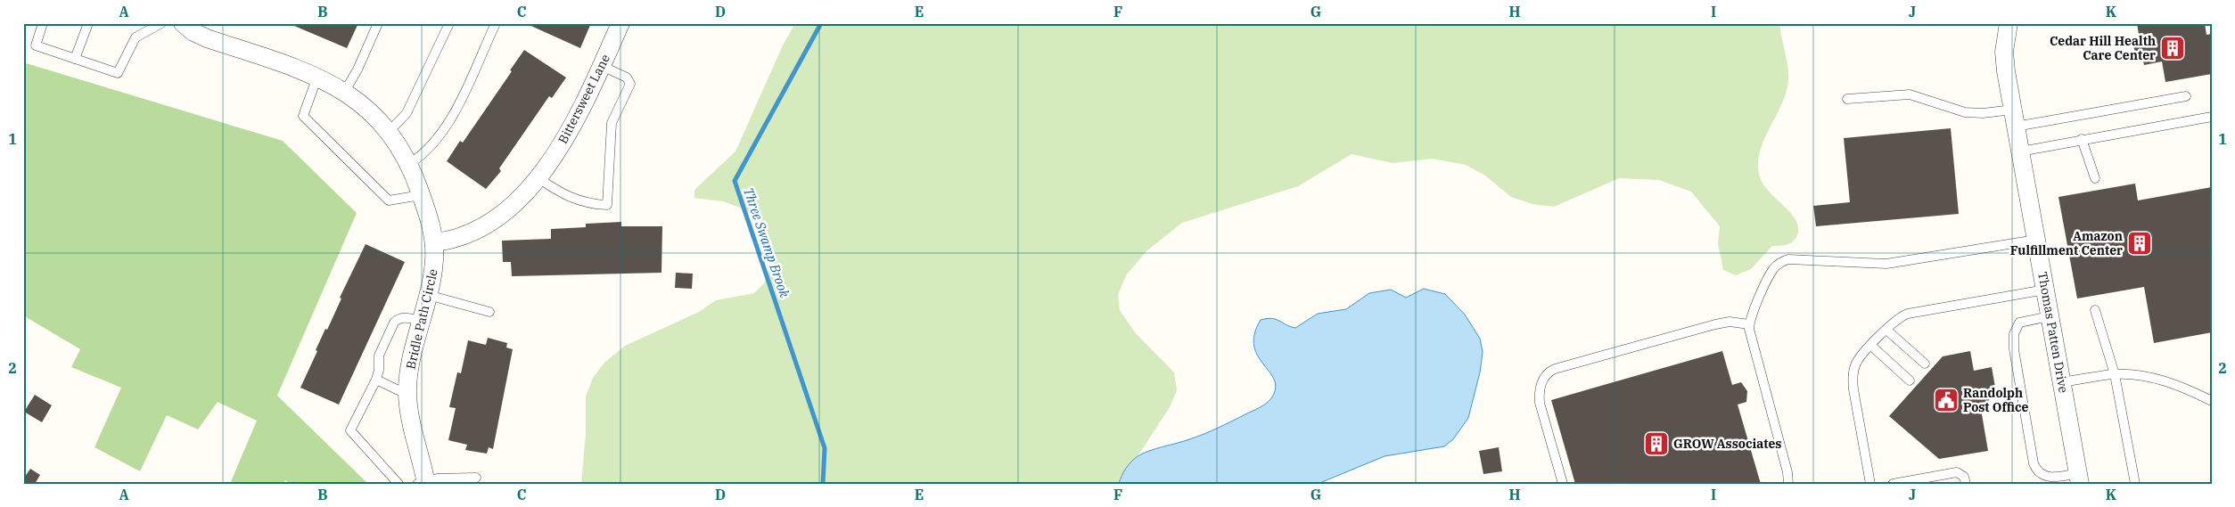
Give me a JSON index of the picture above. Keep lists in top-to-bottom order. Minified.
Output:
{"streets":{"street":["Bittersweet Lane","Bridle Path Circle","Thomas Patten Drive"]},"crossings":[["Bittersweet Lane","Bridle Path Circle"]],"water":["Three Swamp Brook"],"places":{"building":["Cedar Hill Health Care Center","Amazon Fulfillment Center","GROW Associates"],"public building":["Randolph Post Office"]},"grid":{"columns":["A","B","C","D","E","F","G","H","I","J","K"],"rows":["1","2"]}}
